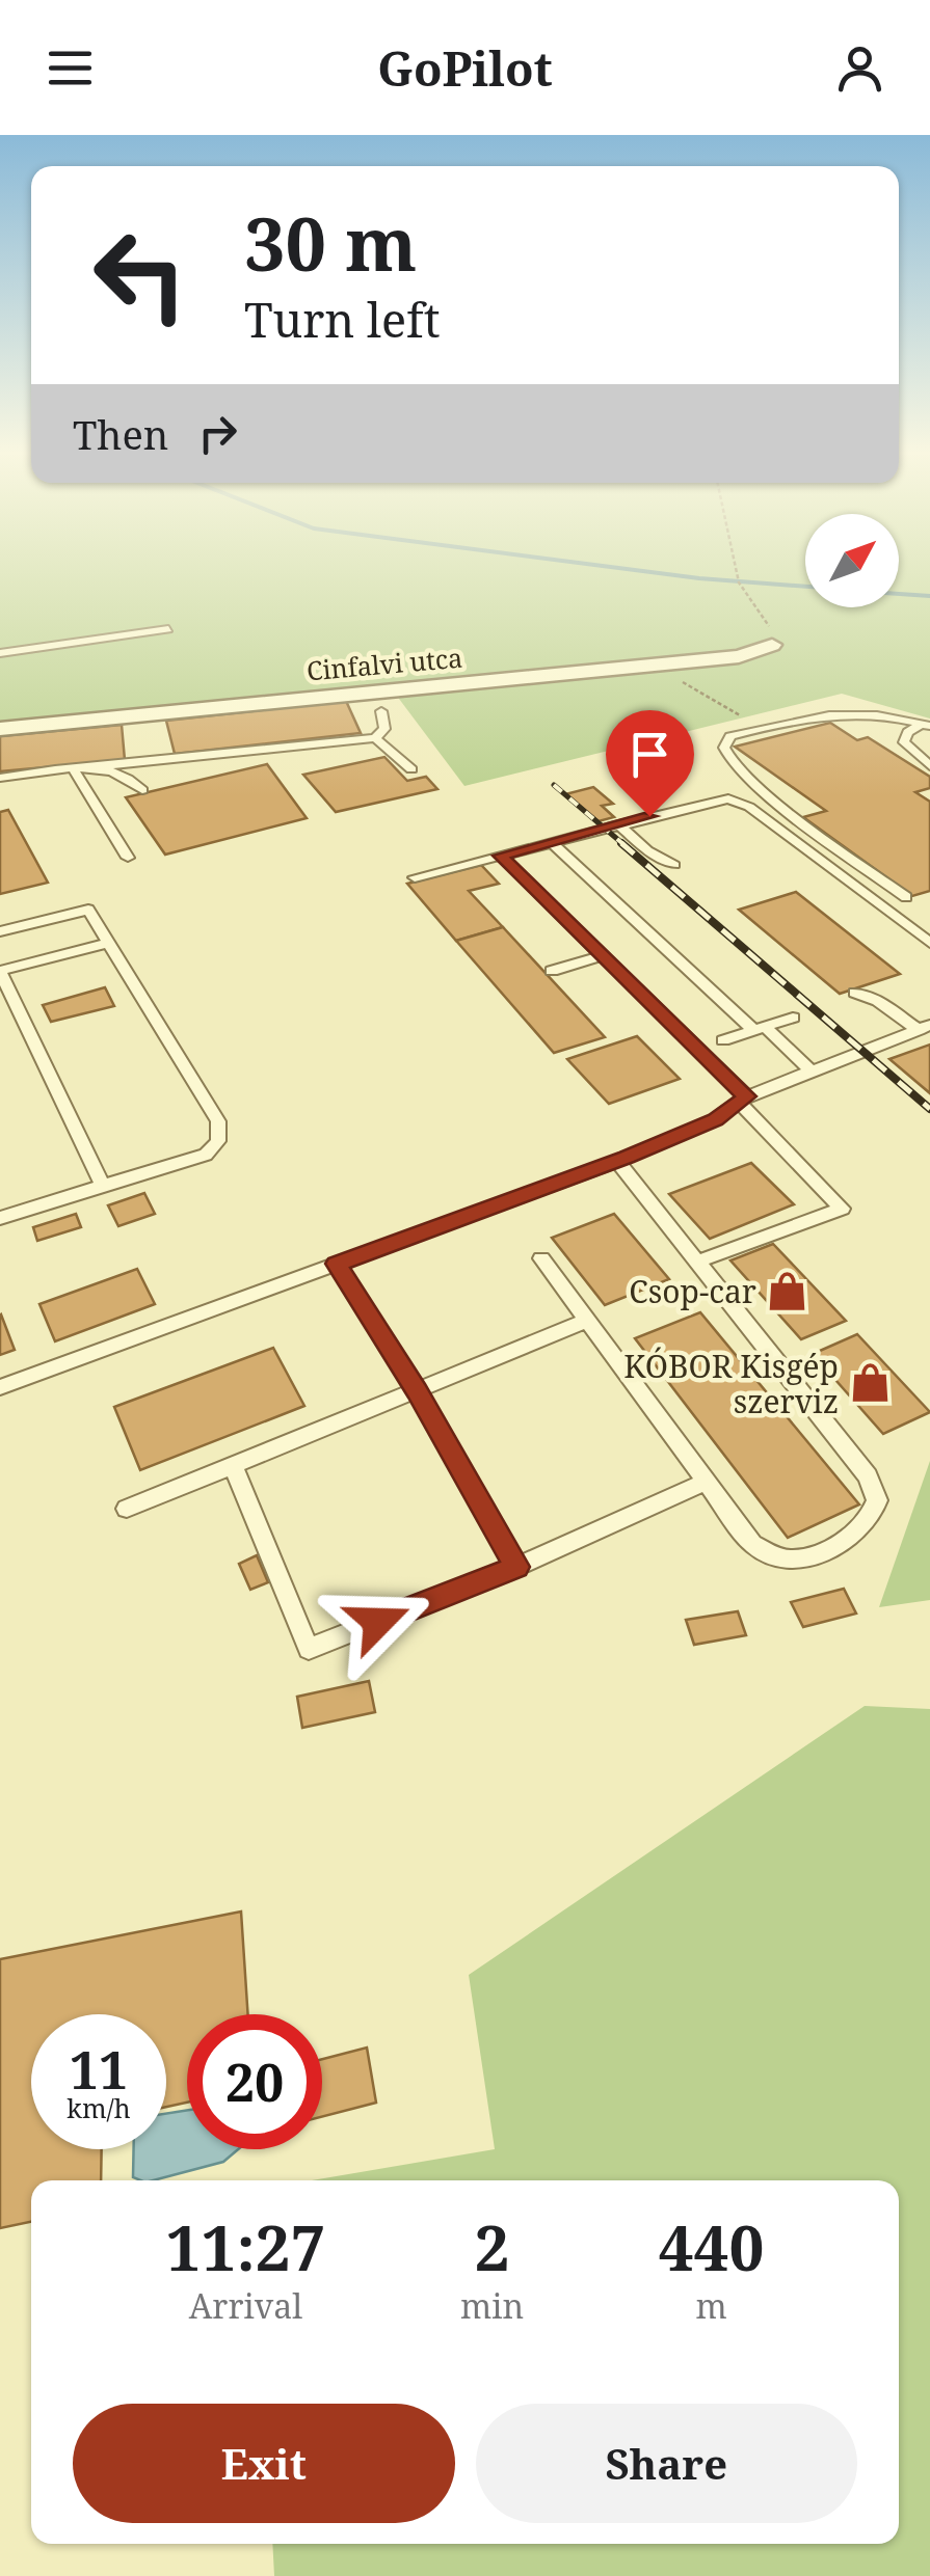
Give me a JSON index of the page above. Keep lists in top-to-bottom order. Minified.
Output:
{"streets":{"street":["Cinfalvi utca"]},"places":{"shop":["Csop-car","KÓBOR Kisgép szerviz"]},"north":"top right","page":{"header":"GoPilot","turn":["30 m","Turn left"],"then":"Then","speed":"11 km/h","limit":"20","eta":["11:27","Arrival","2","min","440","m"],"buttons":["Exit","Share"]}}
